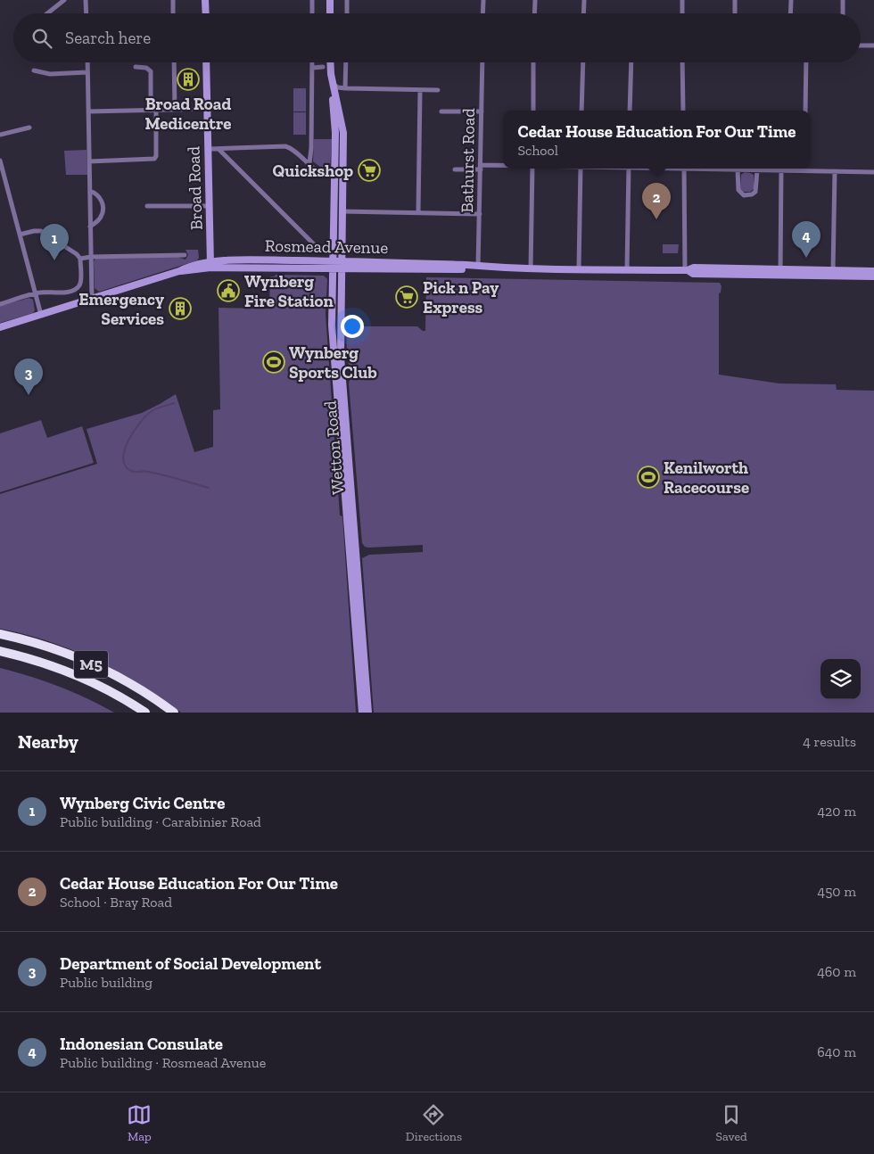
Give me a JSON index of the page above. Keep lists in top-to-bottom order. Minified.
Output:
{"streets":{"highway":["M5"],"main road":["Broad Road","Rosmead Avenue","Wetton Road"],"street":["Bathurst Road"]},"crossings":[["Bathurst Road","Rosmead Avenue"],["Broad Road","Rosmead Avenue"],["Rosmead Avenue","Wetton Road"]],"places":{"building":["Broad Road Medicentre","Emergency Services"],"supermarket":["Quickshop","Pick n Pay Express"],"public building":["Wynberg Fire Station"],"sports":["Wynberg Sports Club","Kenilworth Racecourse"]},"page":{"search":"Search here","popup":["Cedar House Education For Our Time","School"],"pins":["2","4","1","3"],"heading":["Nearby","4 results"],"list":[{"mark":"1","name":"Wynberg Civic Centre","note":"Public building · Carabinier Road","value":"420 m"},{"mark":"2","name":"Cedar House Education For Our Time","note":"School · Bray Road","value":"450 m"},{"mark":"3","name":"Department of Social Development","note":"Public building","value":"460 m"},{"mark":"4","name":"Indonesian Consulate","note":"Public building · Rosmead Avenue","value":"640 m"}],"nav":["Map","Directions","Saved"]}}
